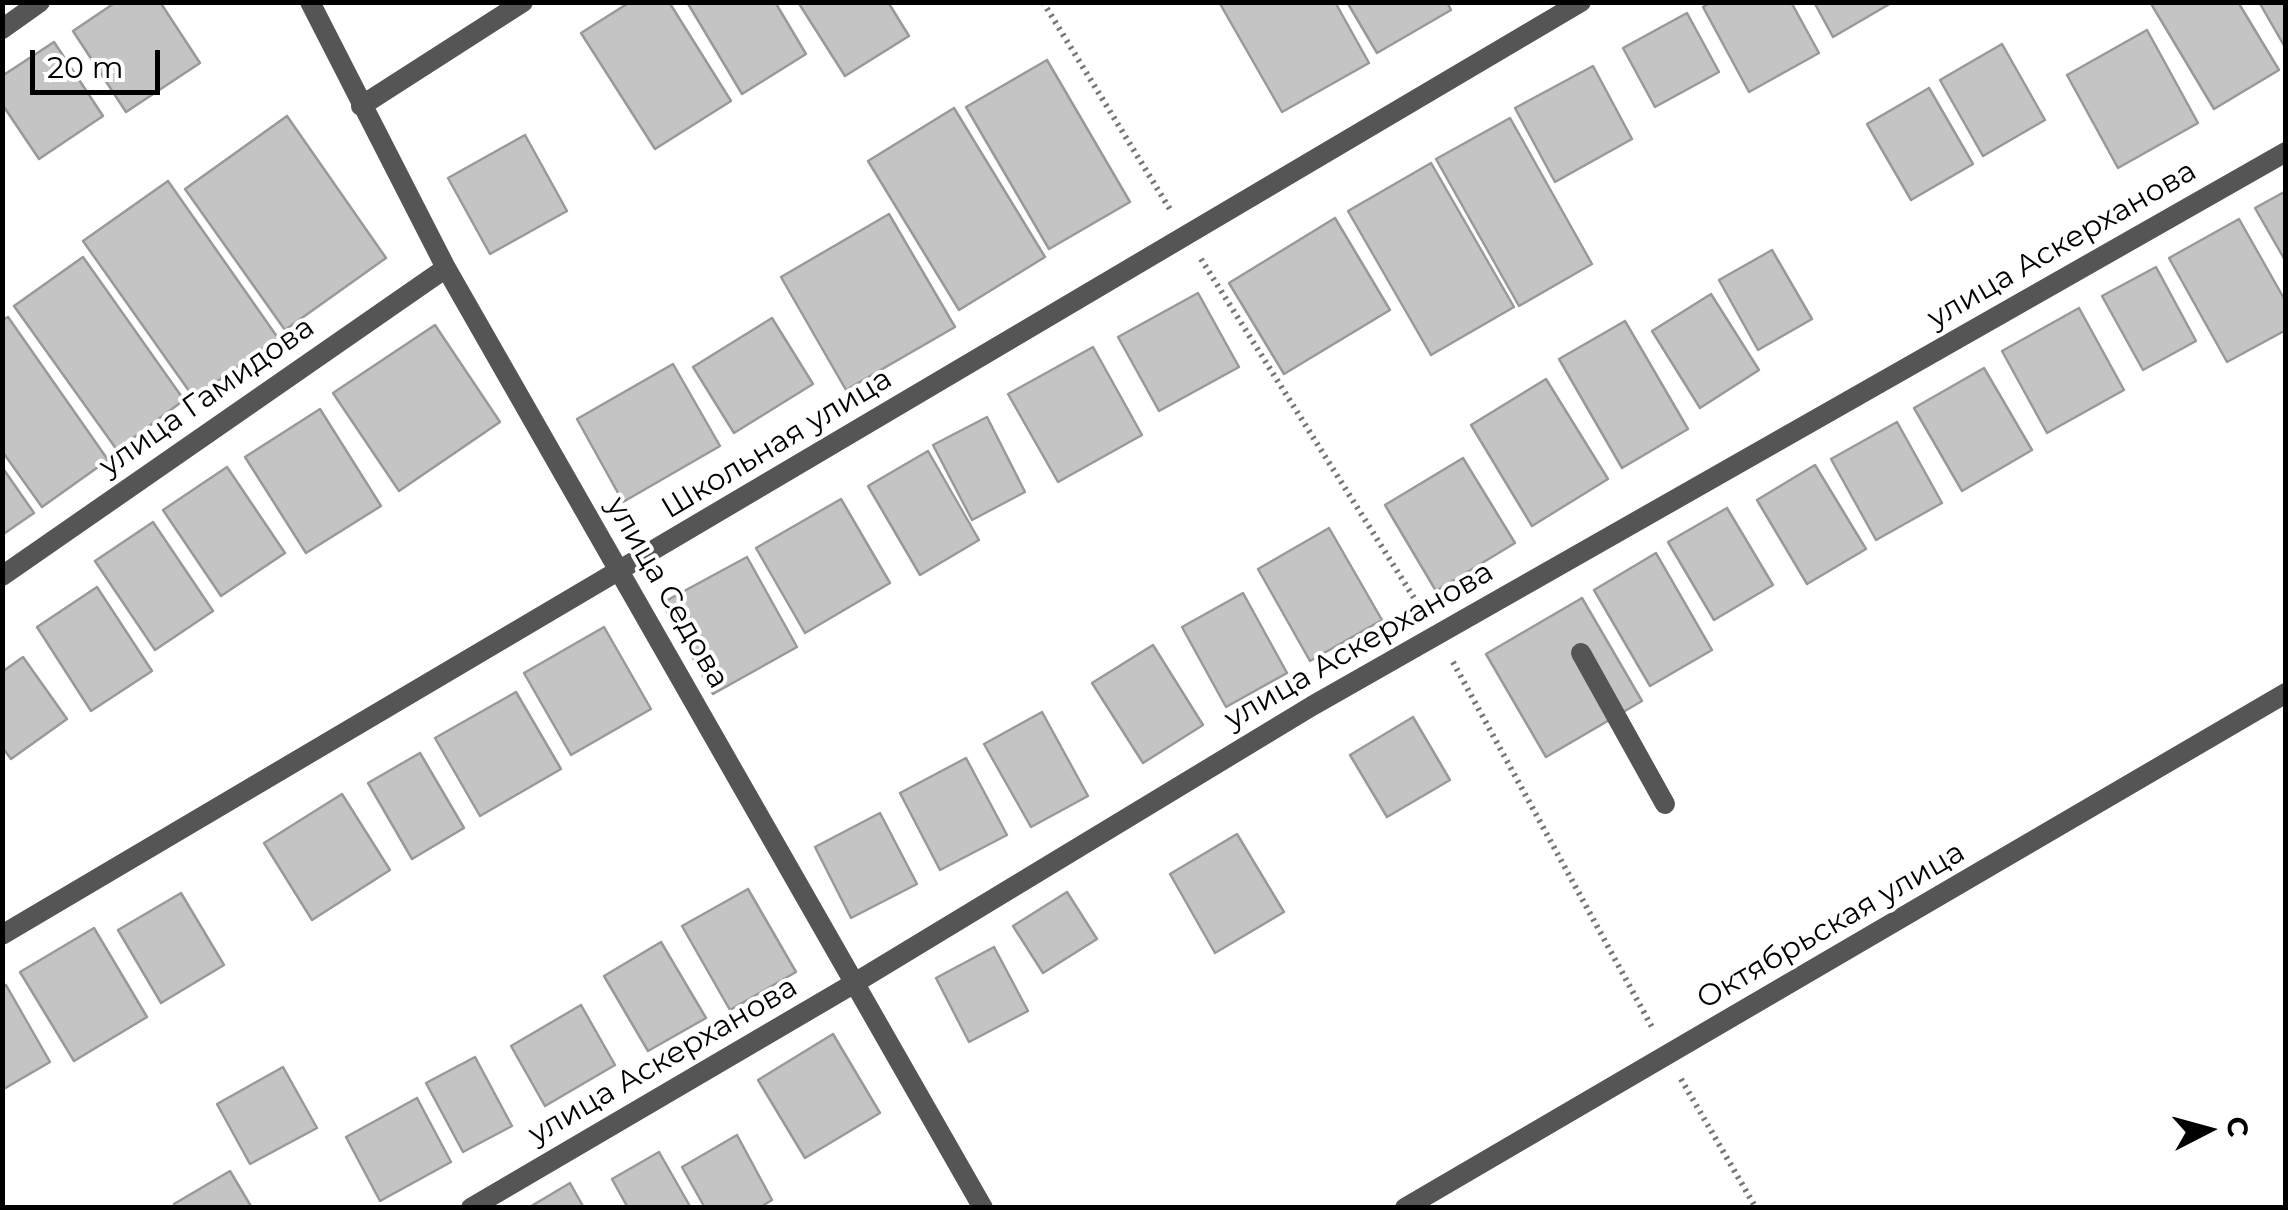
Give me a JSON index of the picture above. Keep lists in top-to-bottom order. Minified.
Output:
{"streets":{"street":["улица Аскерханова","улица Гамидова","Школьная улица","улица Седова","Октябрьская улица"]},"crossings":[["улица Аскерханова","улица Седова"],["улица Гамидова","улица Седова"],["Школьная улица","улица Седова"]],"scale_bar":"20 m","north":"right"}
